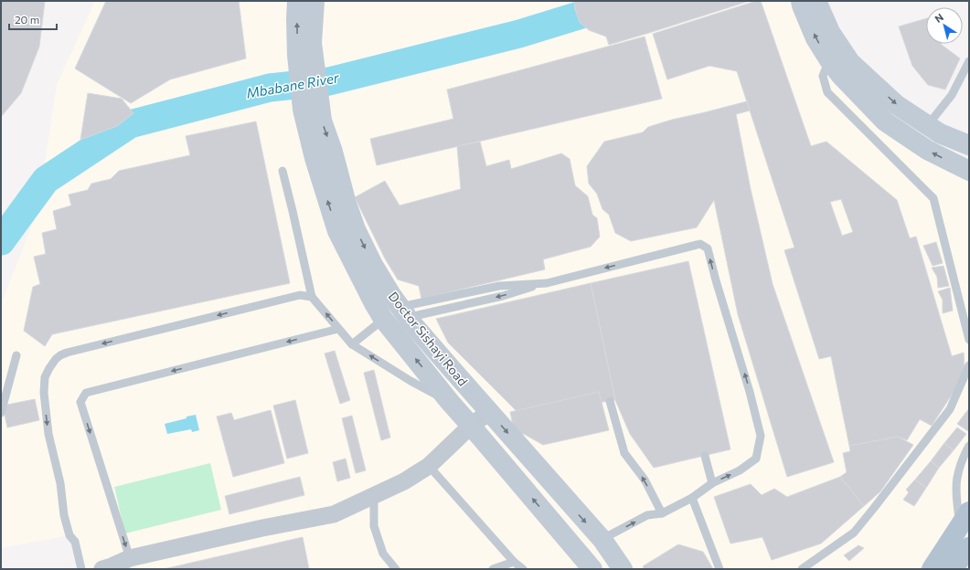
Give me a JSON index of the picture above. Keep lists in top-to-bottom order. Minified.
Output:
{"streets":{"main road":["Doctor Sishayi Road"]},"water":["Mbabane River"],"scale_bar":"20 m","north":"top left"}
